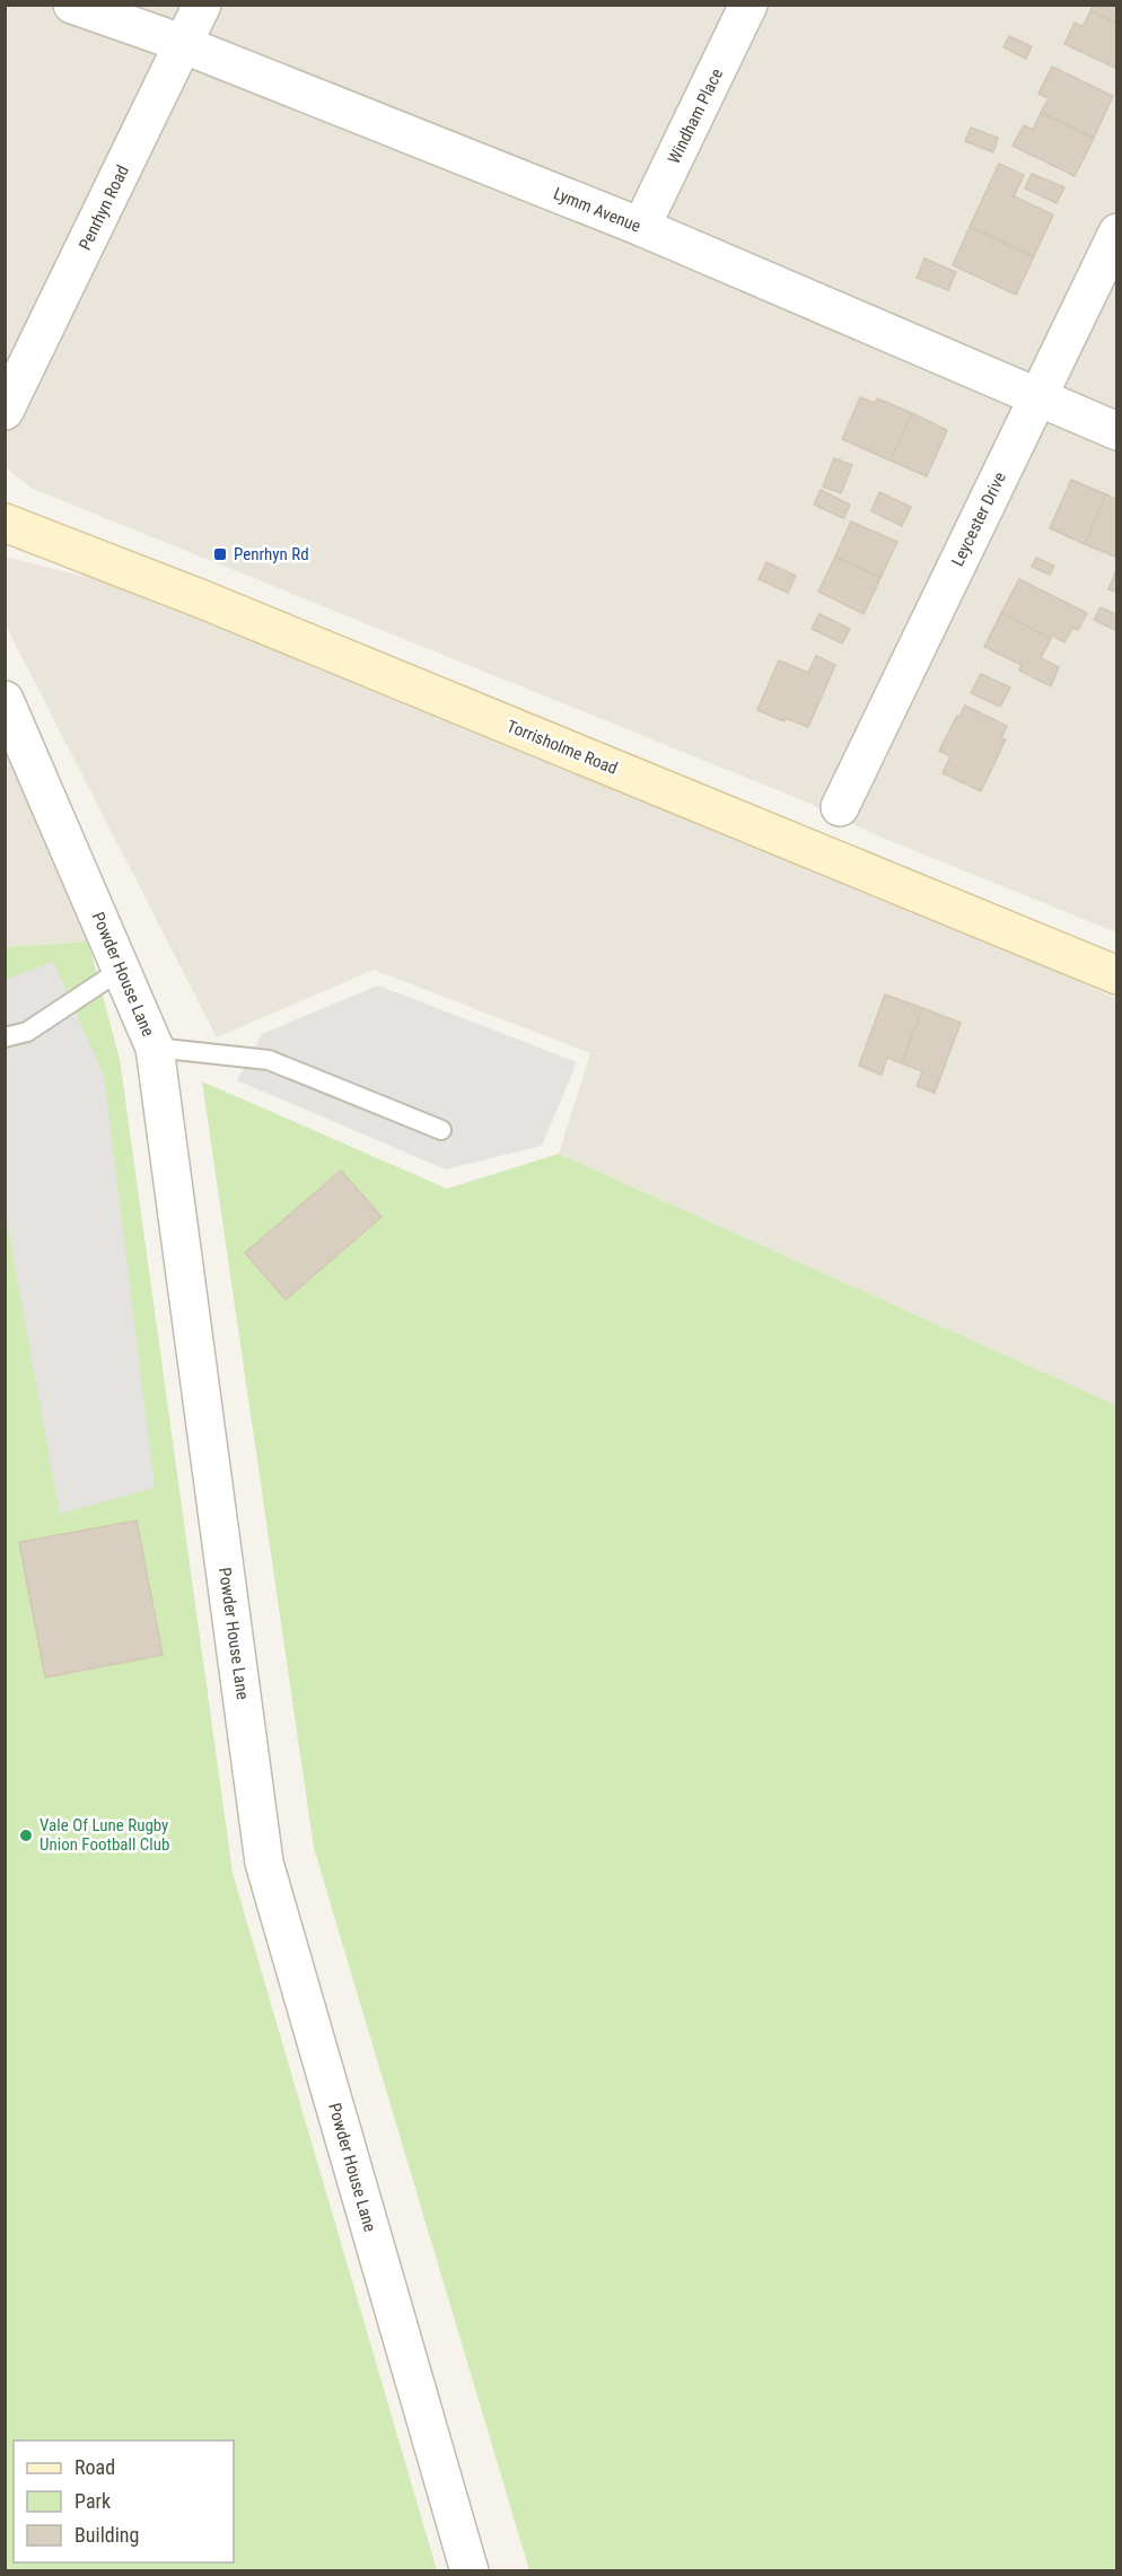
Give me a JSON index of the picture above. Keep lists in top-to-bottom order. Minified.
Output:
{"streets":{"main road":["Torrisholme Road"],"street":["Windham Place","Penrhyn Road","Lymm Avenue","Leycester Drive","Powder House Lane"]},"crossings":[["Windham Place","Lymm Avenue"],["Penrhyn Road","Lymm Avenue"],["Lymm Avenue","Leycester Drive"]],"places":{"transit":["Penrhyn Rd"],"other":["Vale Of Lune Rugby Union Football Club"]},"legend":["Road","Park","Building"]}
